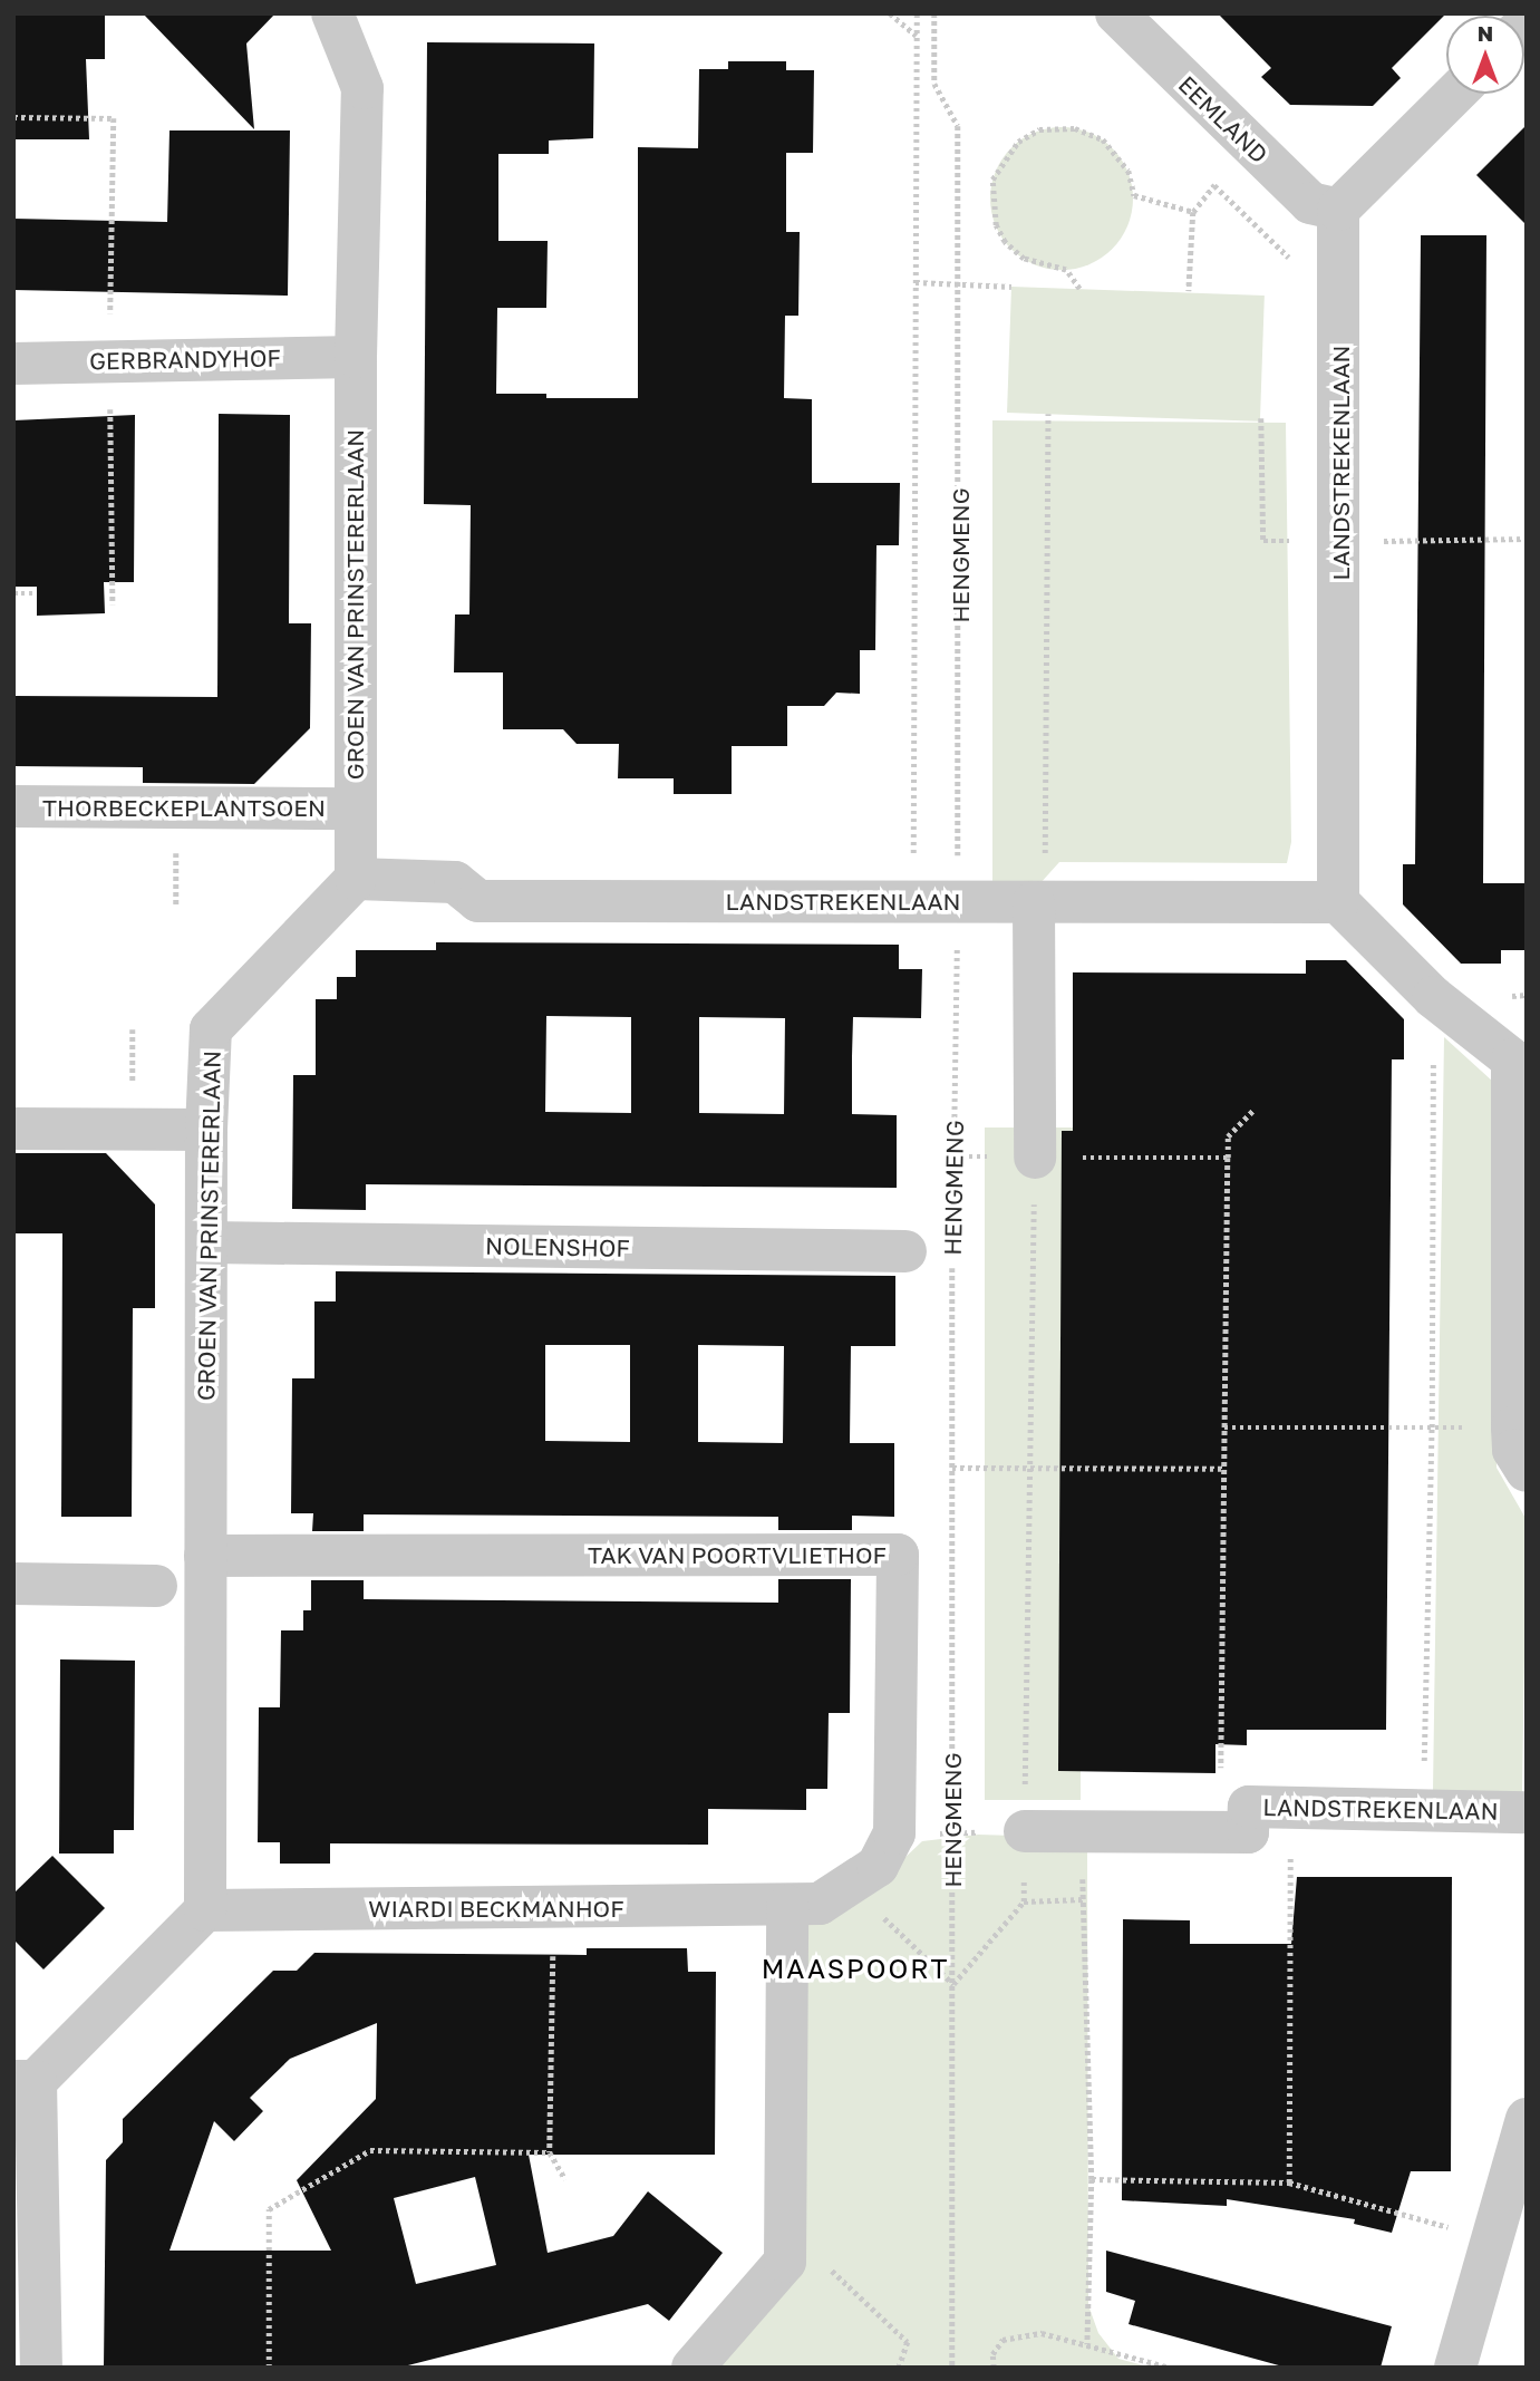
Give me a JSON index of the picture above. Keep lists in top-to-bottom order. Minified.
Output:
{"streets":{"street":["EEMLAND","GERBRANDYHOF","LANDSTREKENLAAN","GROEN VAN PRINSTERERLAAN","THORBECKEPLANTSOEN","NOLENSHOF","TAK VAN POORTVLIETHOF","WIARDI BECKMANHOF"],"path":["HENGMENG"]},"crossings":[["EEMLAND","LANDSTREKENLAAN"],["GERBRANDYHOF","GROEN VAN PRINSTERERLAAN"],["LANDSTREKENLAAN","HENGMENG"],["LANDSTREKENLAAN","GROEN VAN PRINSTERERLAAN"],["GROEN VAN PRINSTERERLAAN","THORBECKEPLANTSOEN"],["GROEN VAN PRINSTERERLAAN","NOLENSHOF"],["GROEN VAN PRINSTERERLAAN","TAK VAN POORTVLIETHOF"],["GROEN VAN PRINSTERERLAAN","WIARDI BECKMANHOF"],["TAK VAN POORTVLIETHOF","WIARDI BECKMANHOF"]],"districts":["MAASPOORT"],"north":"top"}
